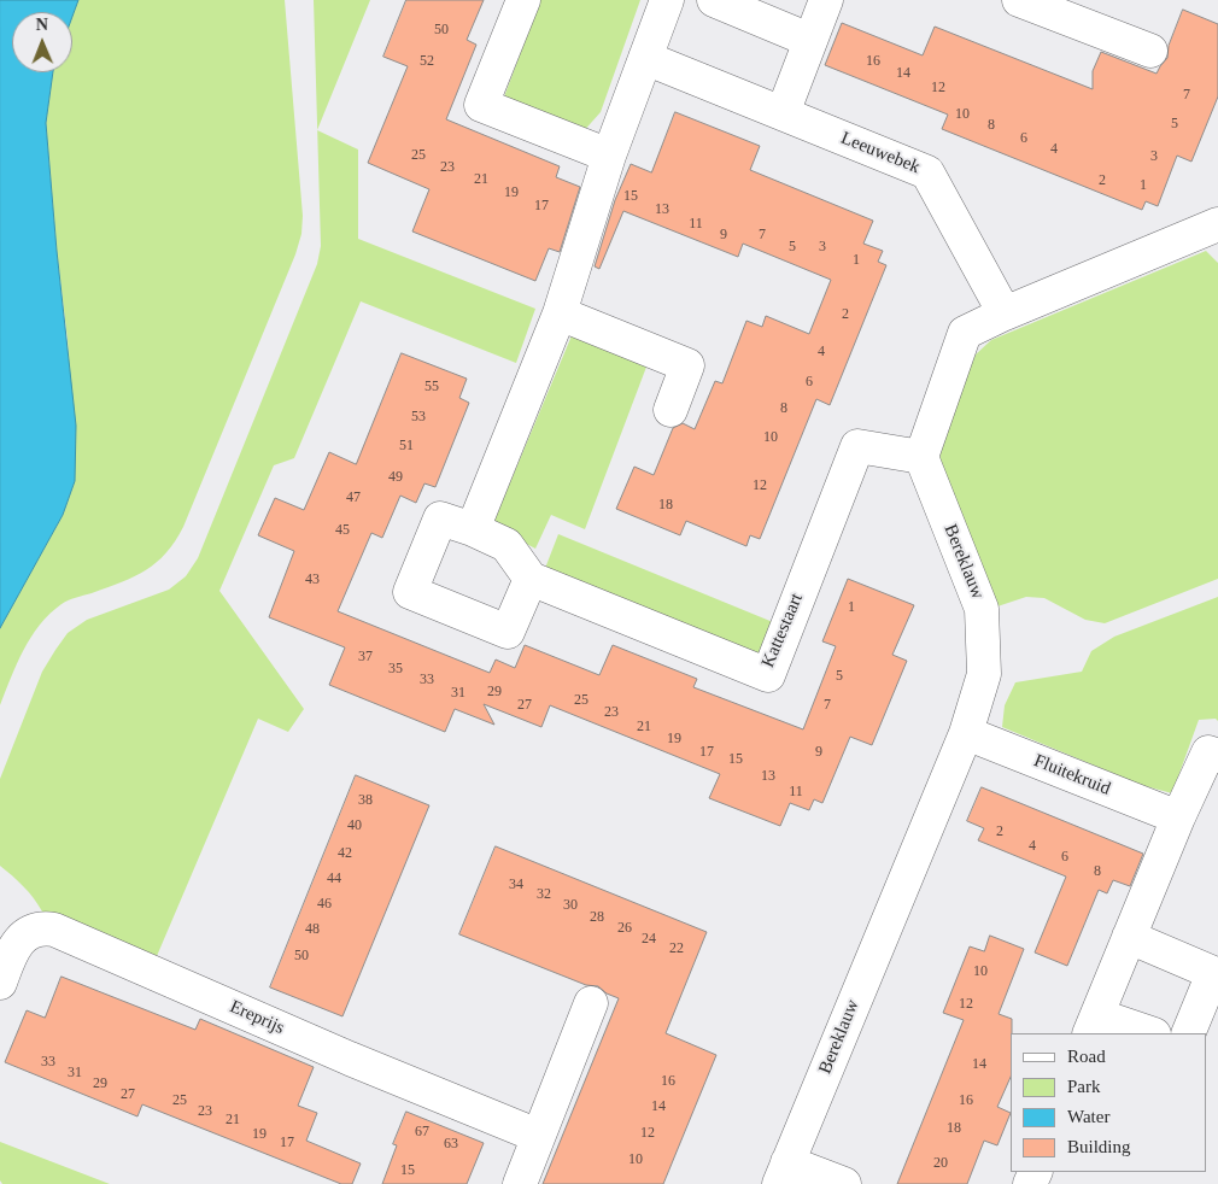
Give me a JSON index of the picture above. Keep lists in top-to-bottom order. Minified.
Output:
{"streets":{"street":["Leeuwebek","Bereklauw","Kattestaart","Fluitekruid","Ereprijs"]},"crossings":[["Bereklauw","Kattestaart"],["Bereklauw","Fluitekruid"]],"house_numbers":["50","52","16","14","12","7","10","5","8","6","4","25","3","23","21","2","1","19","15","17","13","11","9","7","5","3","1","2","4","6","55","8","53","10","51","49","12","47","18","45","43","1","37","35","5","33","29","31","25","27","7","23","21","19","17","9","15","13","11","38","40","2","4","42","6","8","44","34","32","46","30","28","26","48","24","22","50","10","12","33","14","31","16","29","27","25","16","14","23","21","18","67","12","19","17","63","10","20","15"],"legend":["Road","Park","Water","Building"],"north":"top"}
